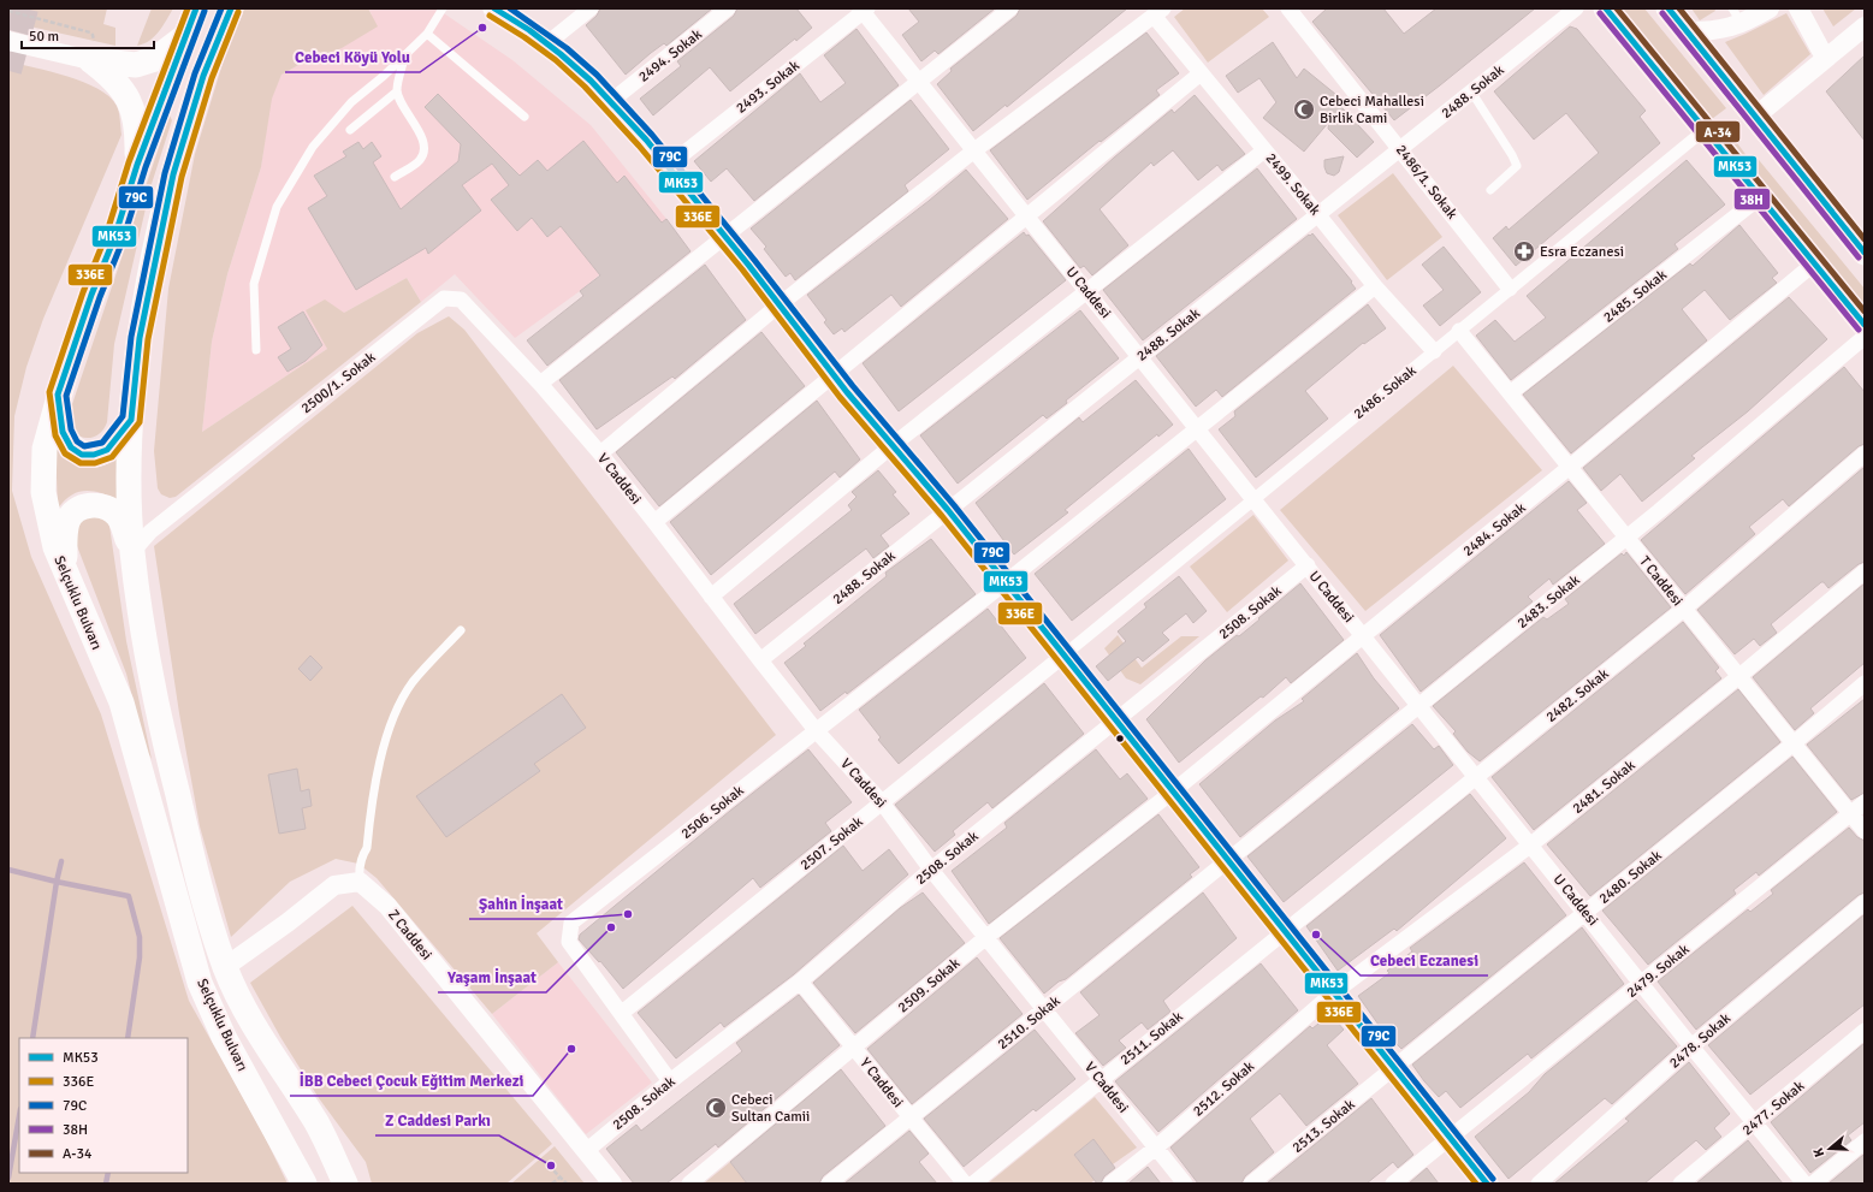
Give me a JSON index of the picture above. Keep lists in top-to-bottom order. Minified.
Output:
{"streets":{"main road":["Selçuklu Bulvarı"],"street":["2494. Sokak","2493. Sokak","2488. Sokak","2486/1. Sokak","2499. Sokak","U Caddesi","2485. Sokak","2500/1. Sokak","2486. Sokak","V Caddesi","2484. Sokak","T Caddesi","2483. Sokak","2508. Sokak","2482. Sokak","2481. Sokak","2506. Sokak","2507. Sokak","2480. Sokak","Z Caddesi","2479. Sokak","2509. Sokak","2510. Sokak","2511. Sokak","2478. Sokak","Y Caddesi","2512. Sokak","2477. Sokak","2513. Sokak"]},"crossings":[["2493. Sokak","U Caddesi"],["2488. Sokak","2486/1. Sokak"],["2488. Sokak","2499. Sokak"],["2488. Sokak","U Caddesi"],["2488. Sokak","V Caddesi"],["2486/1. Sokak","2486. Sokak"],["2499. Sokak","2486. Sokak"],["2499. Sokak","2506. Sokak"],["U Caddesi","2486. Sokak"],["U Caddesi","2484. Sokak"],["U Caddesi","2483. Sokak"],["U Caddesi","2508. Sokak"],["U Caddesi","2482. Sokak"],["U Caddesi","2481. Sokak"],["U Caddesi","2506. Sokak"],["U Caddesi","2480. Sokak"],["U Caddesi","2479. Sokak"],["U Caddesi","2478. Sokak"],["U Caddesi","2477. Sokak"],["2485. Sokak","T Caddesi"],["2500/1. Sokak","V Caddesi"],["2500/1. Sokak","Selçuklu Bulvarı"],["2486. Sokak","T Caddesi"],["2486. Sokak","2507. Sokak"],["V Caddesi","2508. Sokak"],["V Caddesi","2506. Sokak"],["V Caddesi","2507. Sokak"],["V Caddesi","2509. Sokak"],["V Caddesi","2510. Sokak"],["V Caddesi","2511. Sokak"],["V Caddesi","2512. Sokak"],["2484. Sokak","T Caddesi"],["2484. Sokak","2509. Sokak"],["T Caddesi","2483. Sokak"],["T Caddesi","2482. Sokak"],["T Caddesi","2481. Sokak"],["T Caddesi","2480. Sokak"],["T Caddesi","2479. Sokak"],["2483. Sokak","2510. Sokak"],["2508. Sokak","2506. Sokak"],["2508. Sokak","Z Caddesi"],["2508. Sokak","Y Caddesi"],["2482. Sokak","2511. Sokak"],["2481. Sokak","2512. Sokak"],["2506. Sokak","2507. Sokak"],["2480. Sokak","2513. Sokak"],["2509. Sokak","Y Caddesi"],["2510. Sokak","Y Caddesi"]],"places":{"other":["Cebeci Köyü Yolu","Şahin İnşaat","Yaşam İnşaat","Cebeci Eczanesi","İBB Cebeci Çocuk Eğitim Merkezi","Z Caddesi Parkı"],"mosque":["Cebeci Mahallesi Birlik Cami","Cebeci Sultan Camii"],"pharmacy":["Esra Eczanesi"]},"lines":["transit line MK53","transit line 336E","transit line 79C","transit line A-34","transit line 38H"],"legend":["MK53","336E","79C","38H","A-34"],"scale_bar":"50 m","north":"left"}
